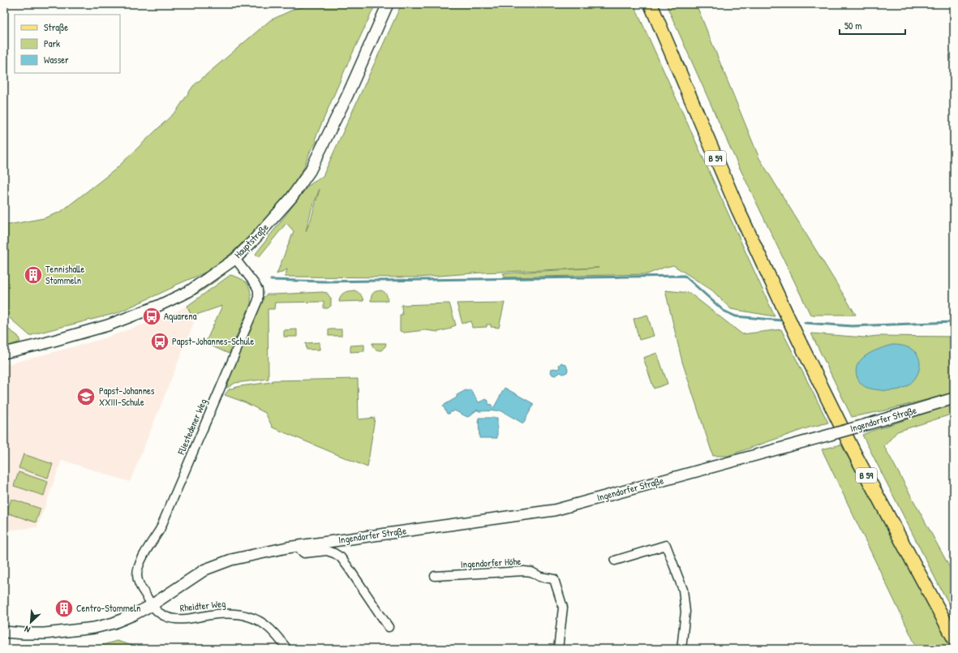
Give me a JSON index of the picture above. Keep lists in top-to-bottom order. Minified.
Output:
{"streets":{"main road":["B 59"],"street":["Hauptstraße","Ingendorfer Straße","Fliestedener Weg","Ingendorfer Höhe","Rheidter Weg"]},"crossings":[["Hauptstraße","Fliestedener Weg"],["Ingendorfer Straße","Fliestedener Weg"],["Ingendorfer Straße","Rheidter Weg"],["Fliestedener Weg","Rheidter Weg"]],"places":{"building":["Tennishalle Stommeln","Centro-Stommeln"],"bus stop":["Aquarena","Papst-Johannes-Schule"],"school or university":["Papst-Johannes XXIII-Schule"]},"legend":["Straße","Park","Wasser"],"scale_bar":"50 m","north":"bottom left"}
